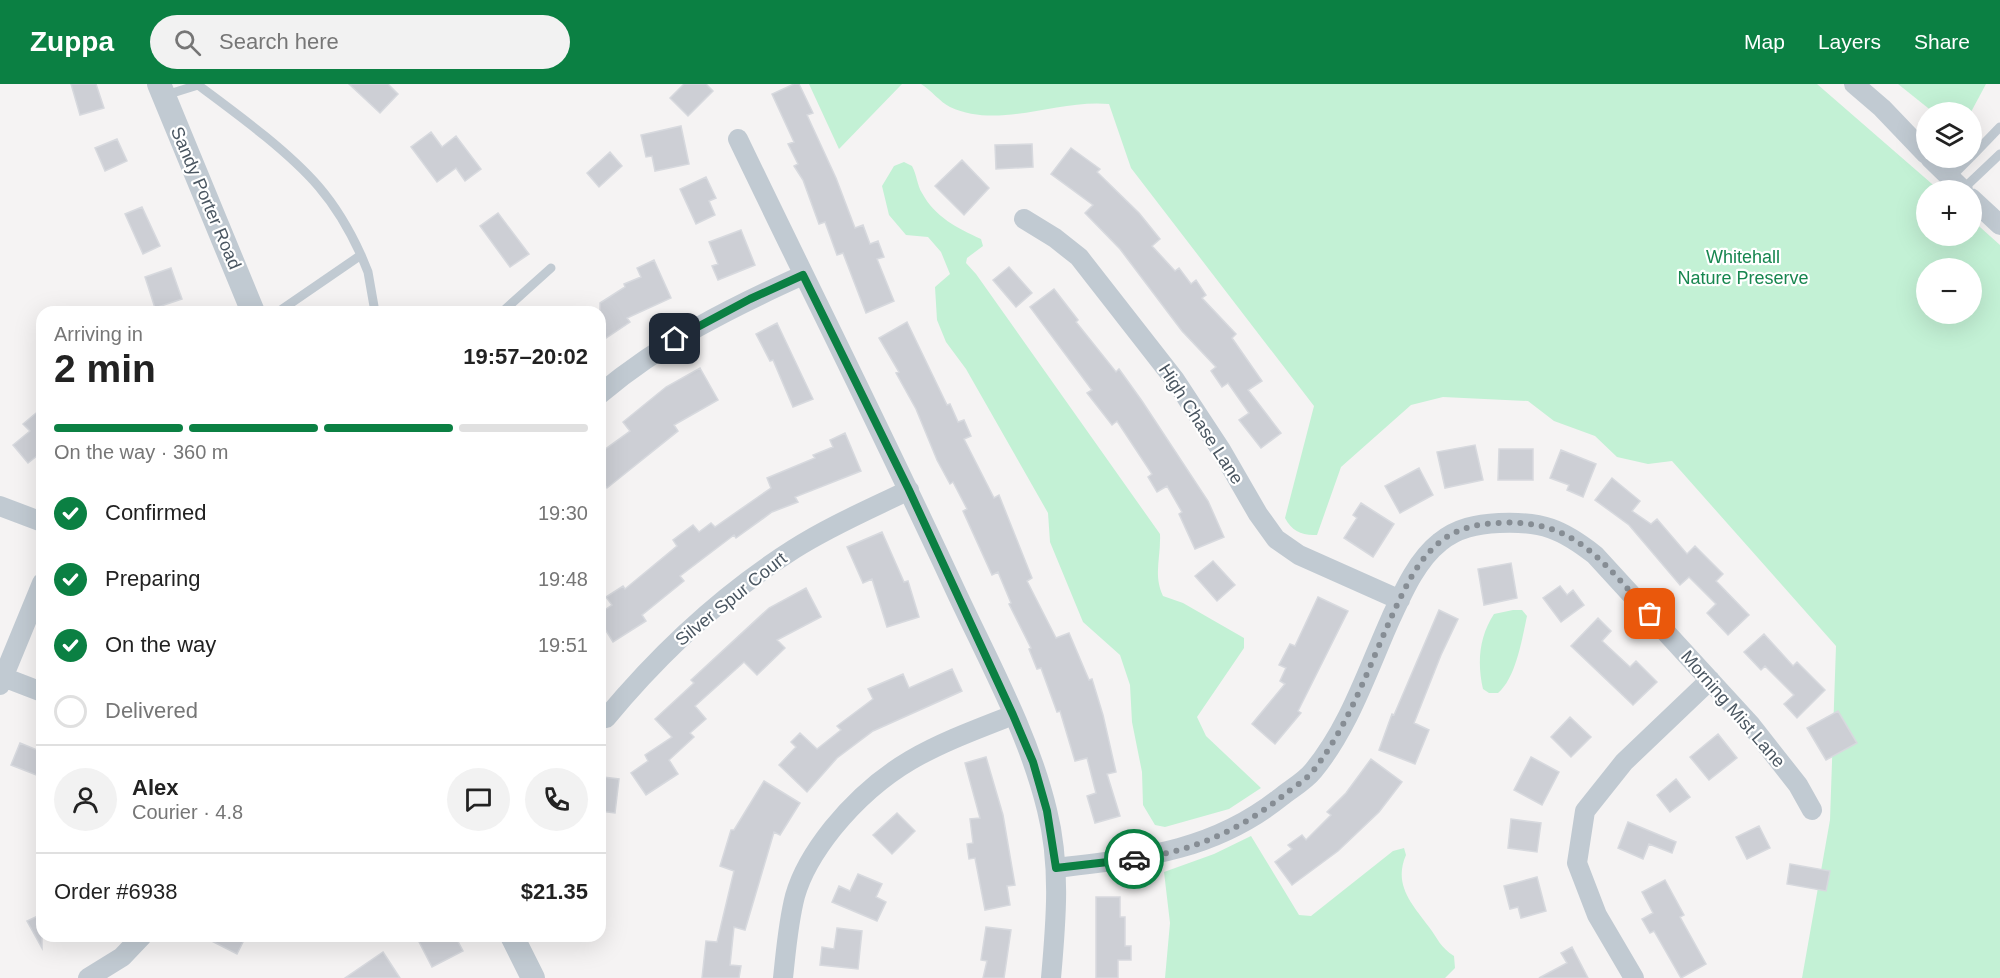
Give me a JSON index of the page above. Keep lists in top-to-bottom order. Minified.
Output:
{"streets":{"street":["Sandy Porter Road","High Chase Lane","Silver Spur Court","Morning Mist Lane"]},"crossings":[["High Chase Lane","Morning Mist Lane"]],"parks":["Whitehall Nature Preserve"],"page":{"header":"Zuppa","search":"Search here","nav":["Map","Layers","Share"],"map_buttons":["+","−"],"heading":["2 min","Arriving in","19:57–20:02"],"panel":["Alex","Courier · 4.8","Order #6938","$21.35"],"bar":"On the way · 360 m","list":[["Confirmed","19:30"],["Preparing","19:48"],["On the way","19:51"],"Delivered"]}}
